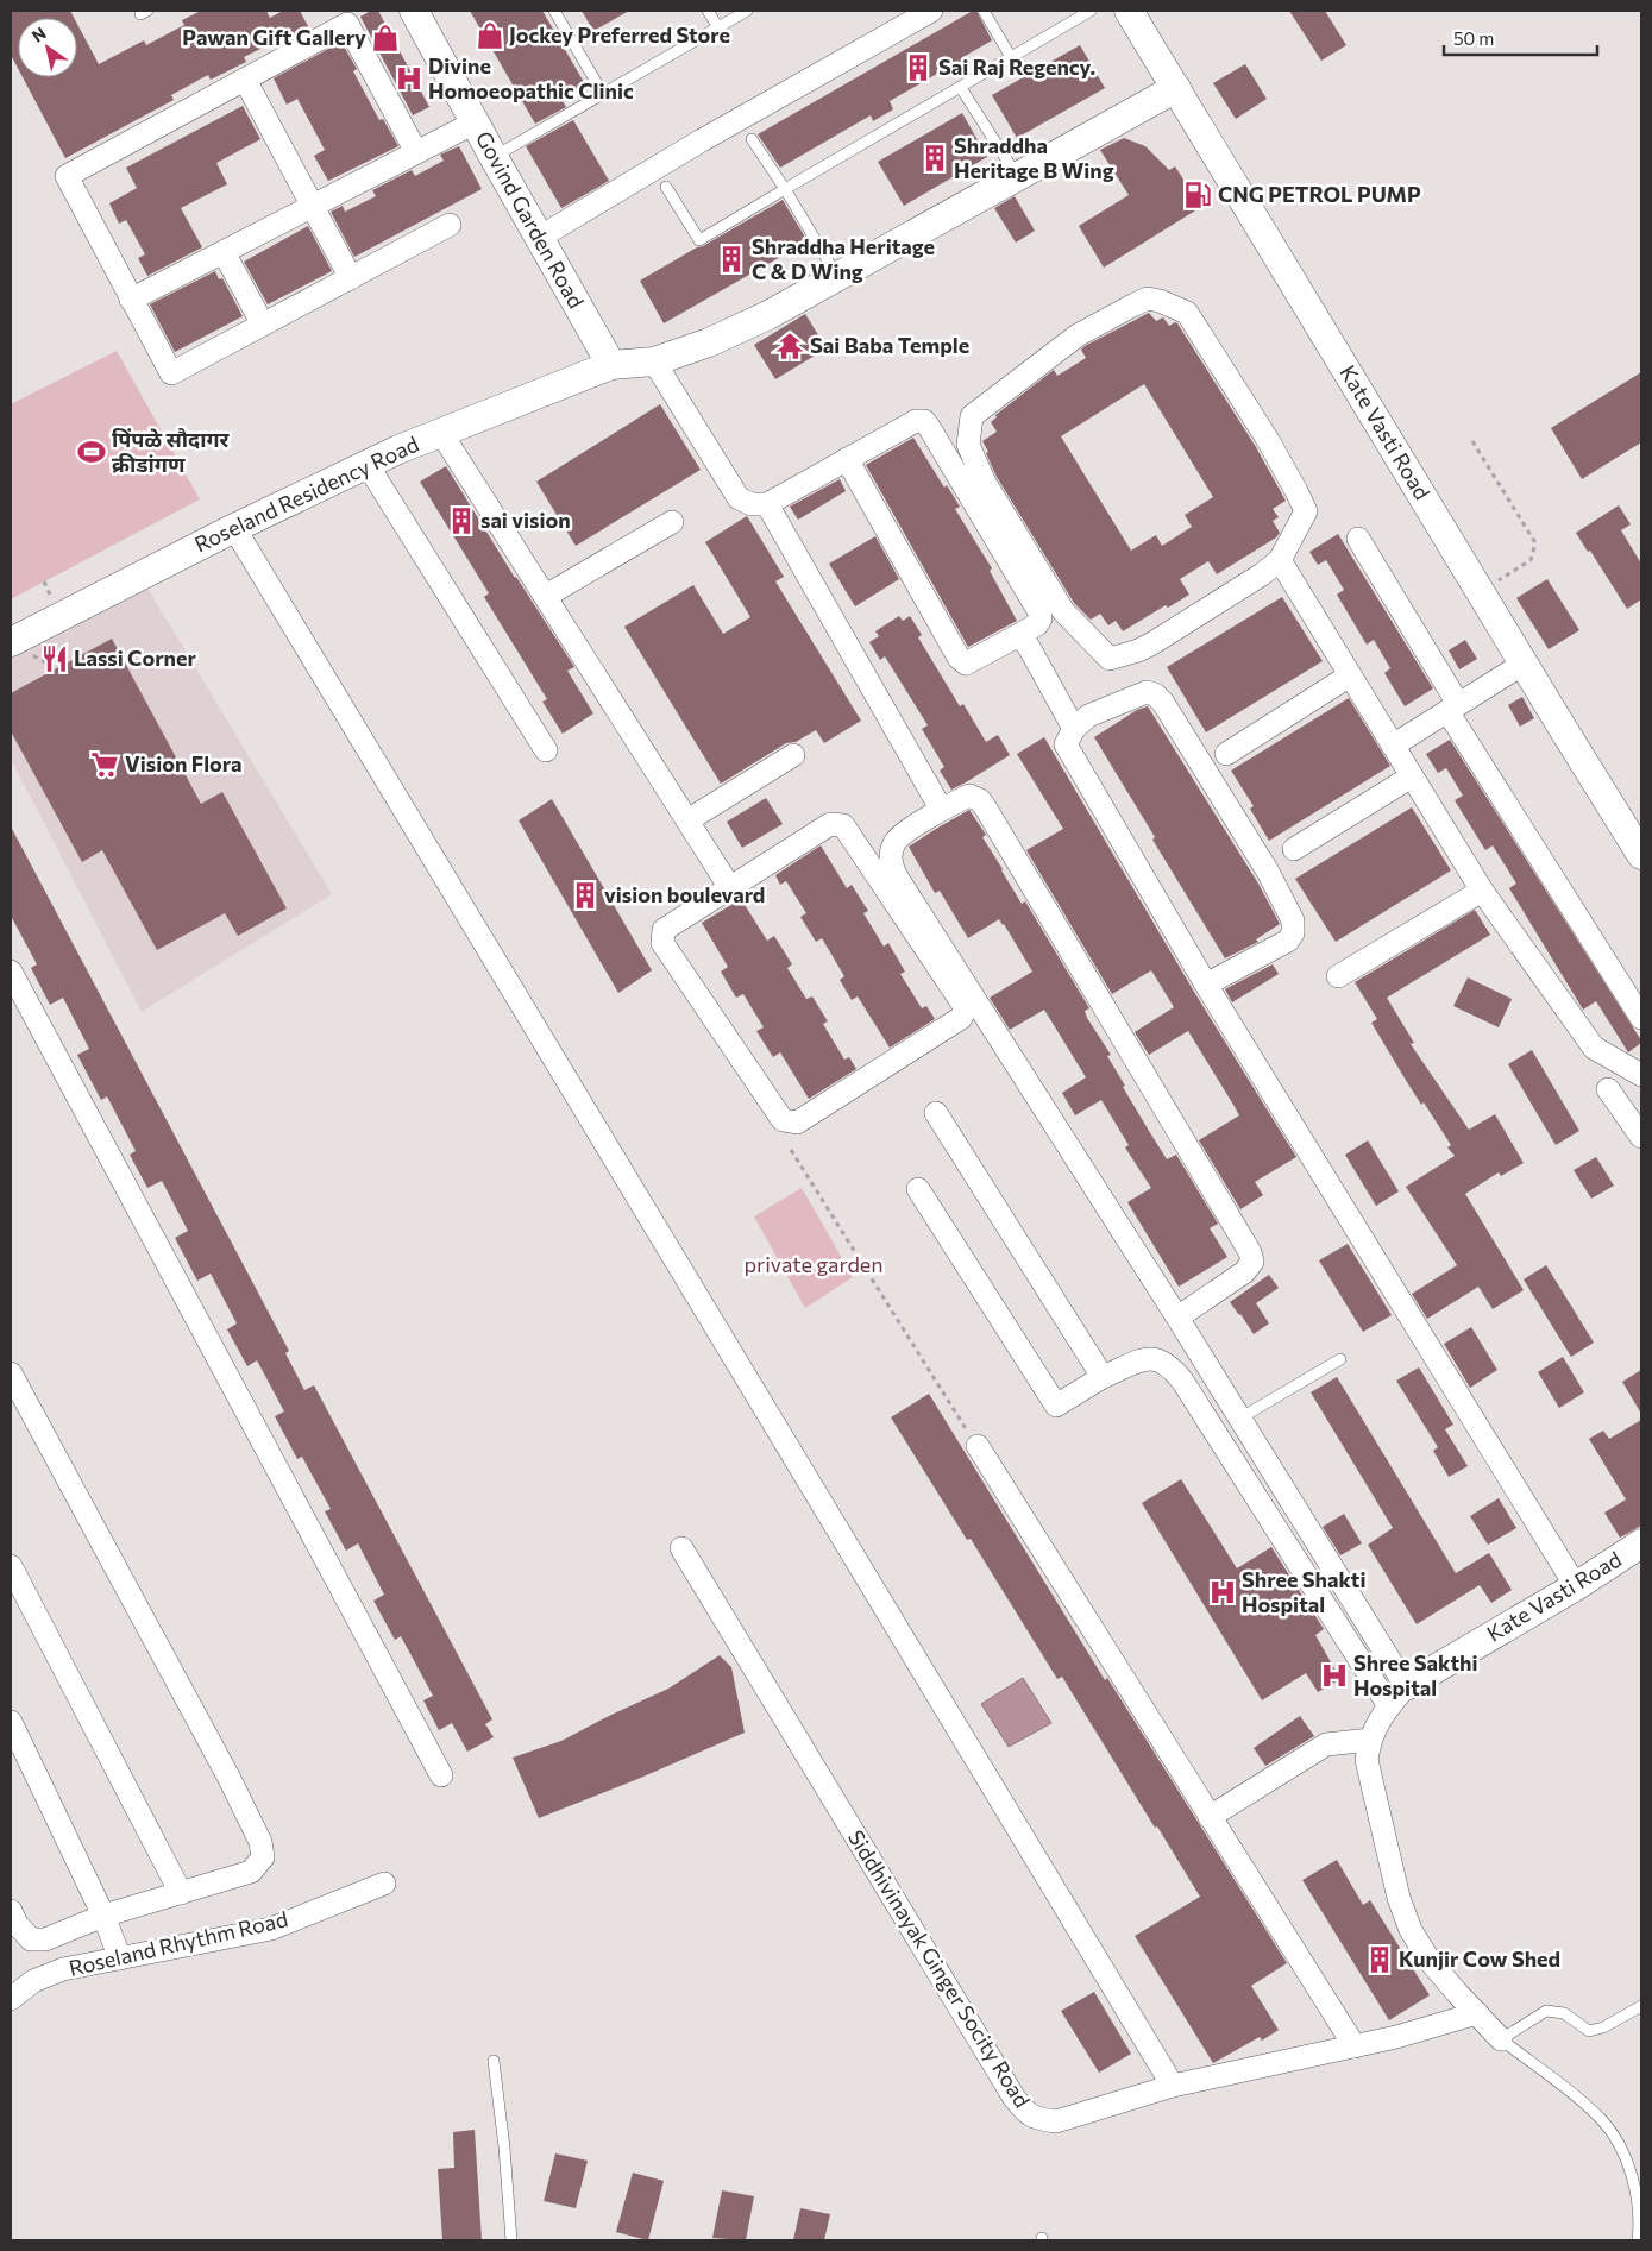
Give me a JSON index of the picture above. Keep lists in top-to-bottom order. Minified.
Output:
{"streets":{"street":["Govind Garden Road","Kate Vasti Road","Roseland Residency Road","Roseland Rhythm Road","Siddhivinayak Ginger Socity Road"]},"crossings":[["Govind Garden Road","Roseland Residency Road"],["Kate Vasti Road","Roseland Residency Road"]],"parks":["private garden"],"places":{"shop":["Jockey Preferred Store","Pawan Gift Gallery"],"building":["Sai Raj Regency.","Shraddha Heritage B Wing","Shraddha Heritage C & D Wing","sai vision","vision boulevard","Kunjir Cow Shed"],"hospital":["Divine Homoeopathic Clinic","Shree Shakti Hospital","Shree Sakthi Hospital"],"fuel station":["CNG PETROL PUMP"],"temple":["Sai Baba Temple"],"sports":["पिंपळे सौदागर क्रीडांगण"],"restaurant":["Lassi Corner"],"supermarket":["Vision Flora"]},"scale_bar":"50 m","north":"top left"}
